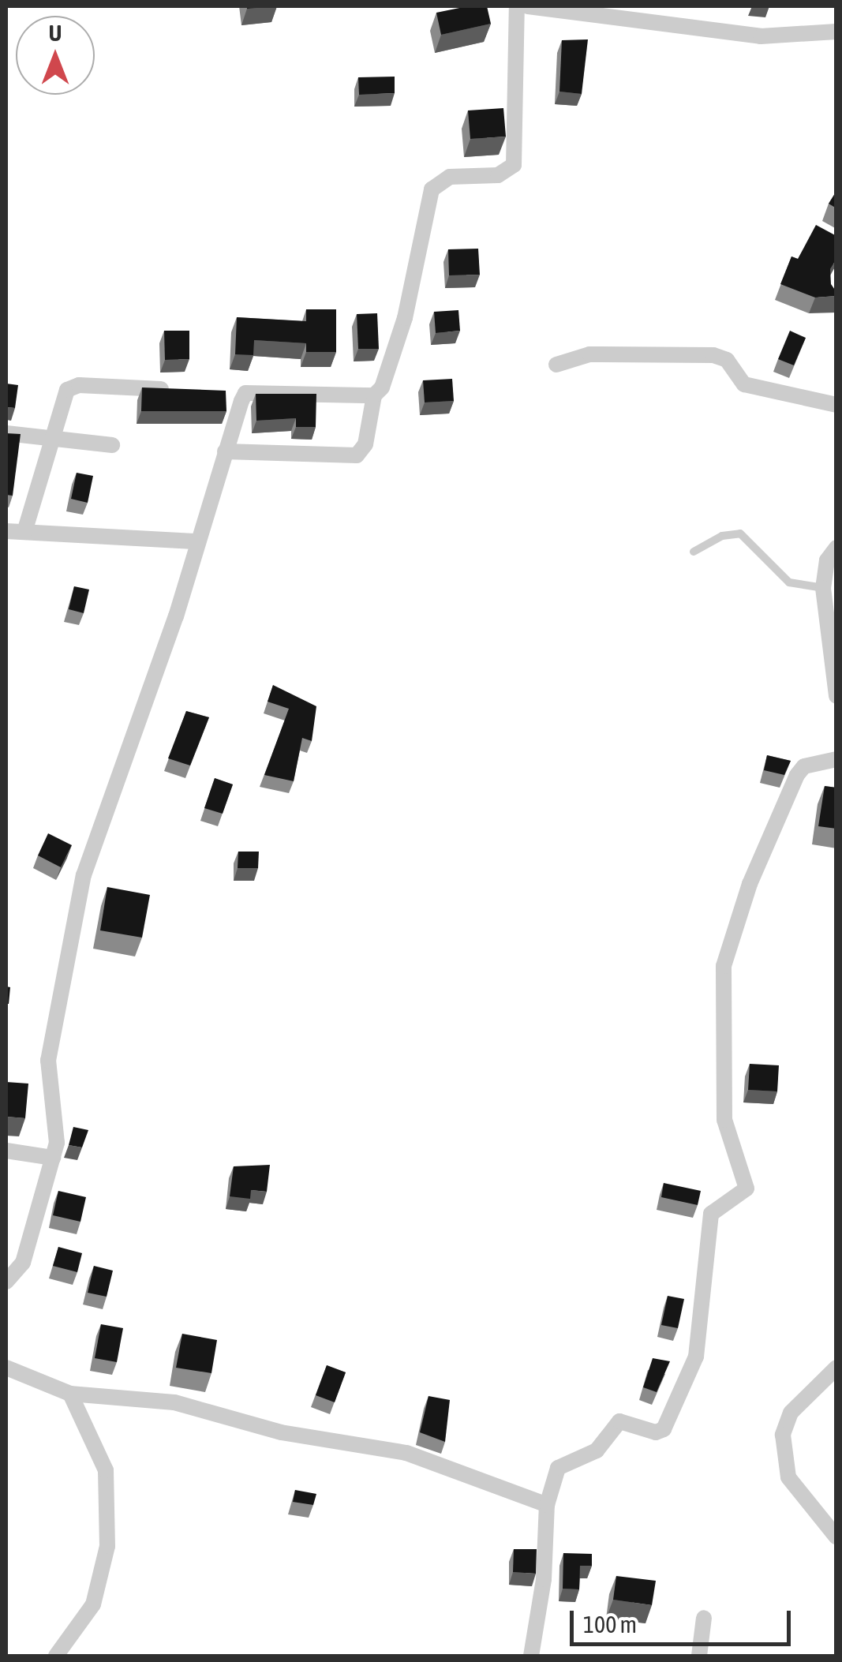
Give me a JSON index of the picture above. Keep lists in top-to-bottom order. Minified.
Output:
{"scale_bar":"100 m","north":"top"}
